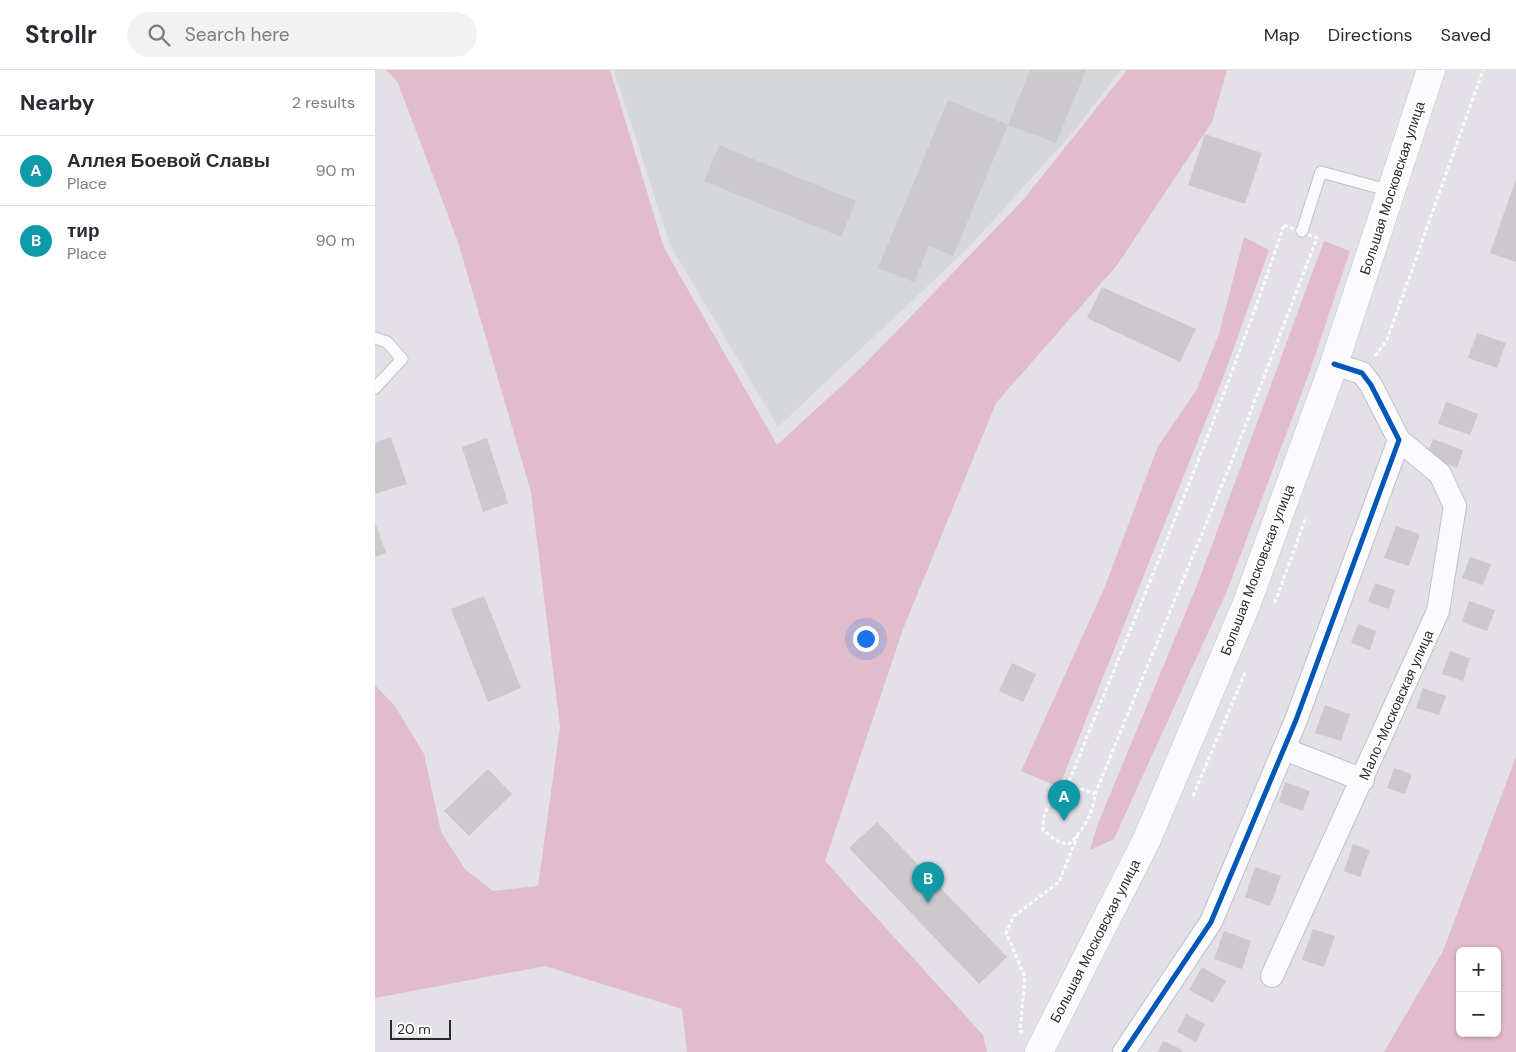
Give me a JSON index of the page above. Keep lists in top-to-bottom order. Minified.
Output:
{"streets":{"main road":["Большая Московская улица"],"street":["Мало-Московская улица"]},"scale_bar":"20 m","page":{"header":"Strollr","search":"Search here","nav":["Map","Directions","Saved"],"heading":["Nearby","2 results"],"list":[{"mark":"A","name":"Аллея Боевой Славы","note":"Place","value":"90 m"},{"mark":"B","name":"тир","note":"Place","value":"90 m"}],"pins":["A","B"],"map_buttons":["+","−"],"scale":"20 m"}}
